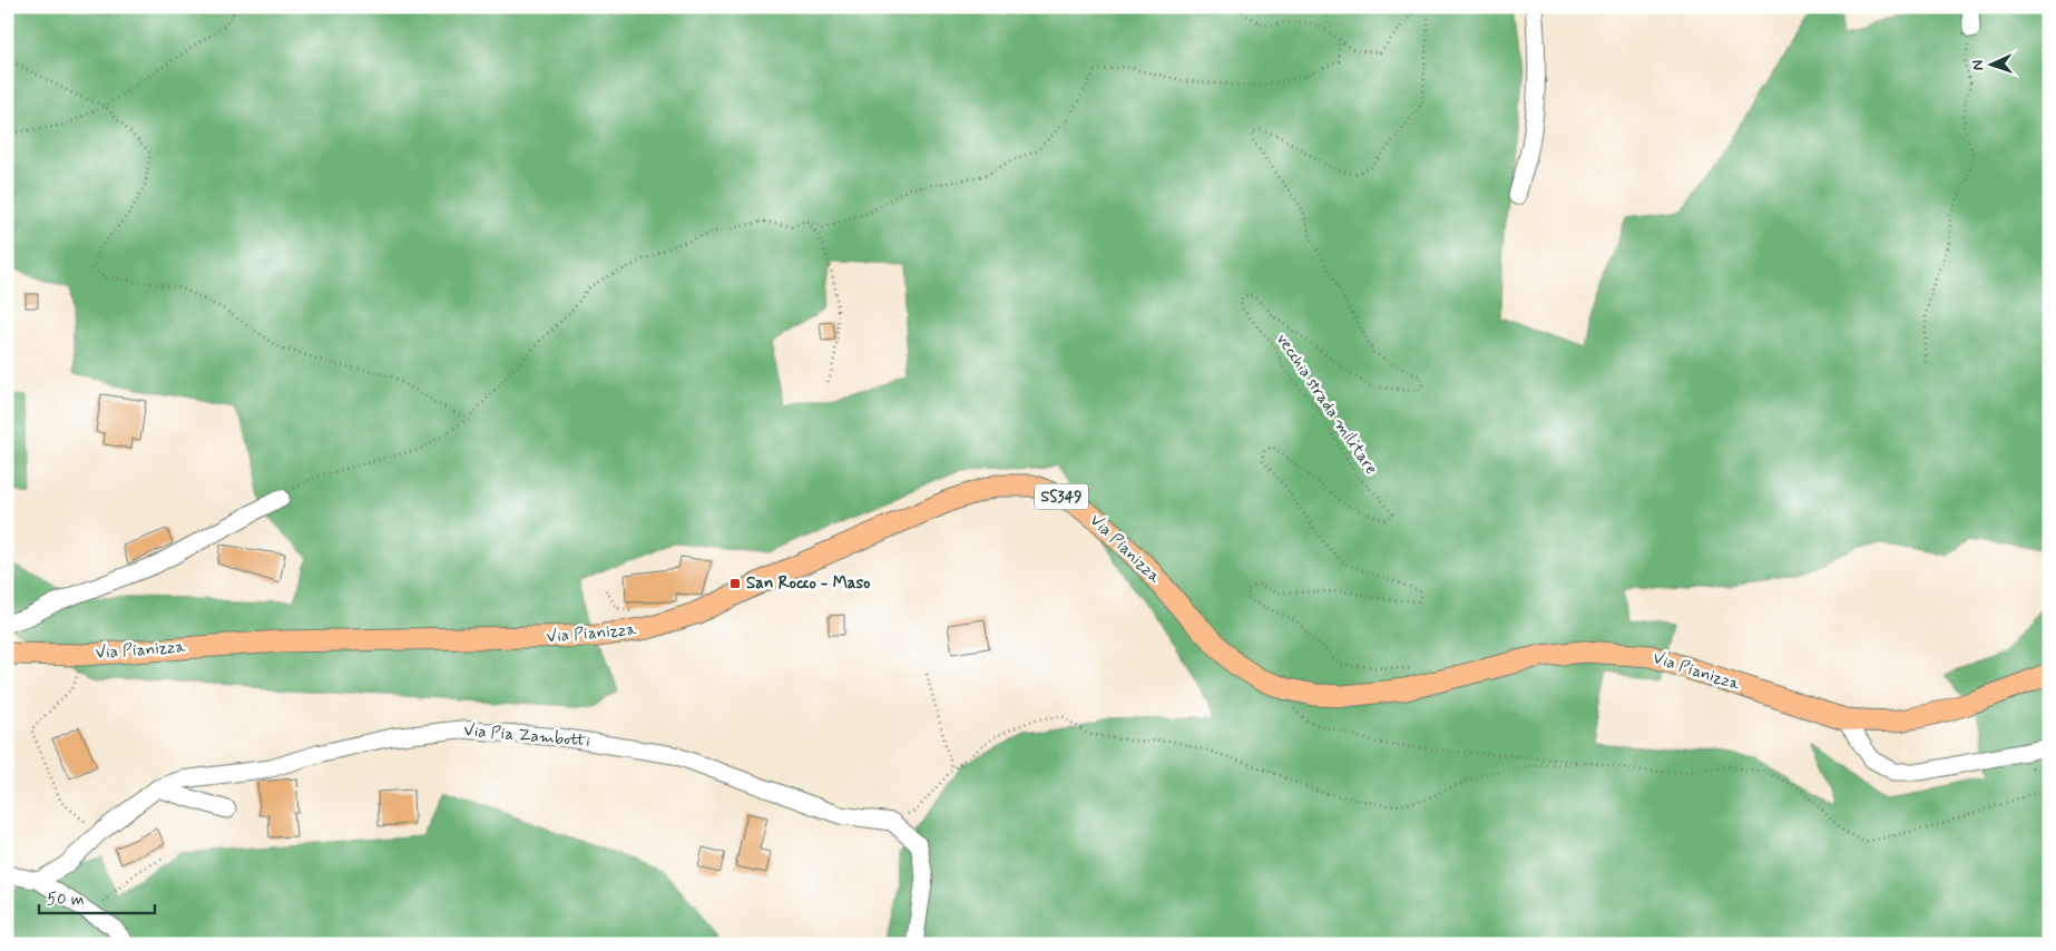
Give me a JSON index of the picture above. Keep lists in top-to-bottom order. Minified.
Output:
{"streets":{"main road":["SS349","Via Pianizza"],"street":["Via Pia Zambotti"],"path":["vecchia strada militare"]},"places":{"transit":["San Rocco - Maso"]},"scale_bar":"50 m","north":"left"}
